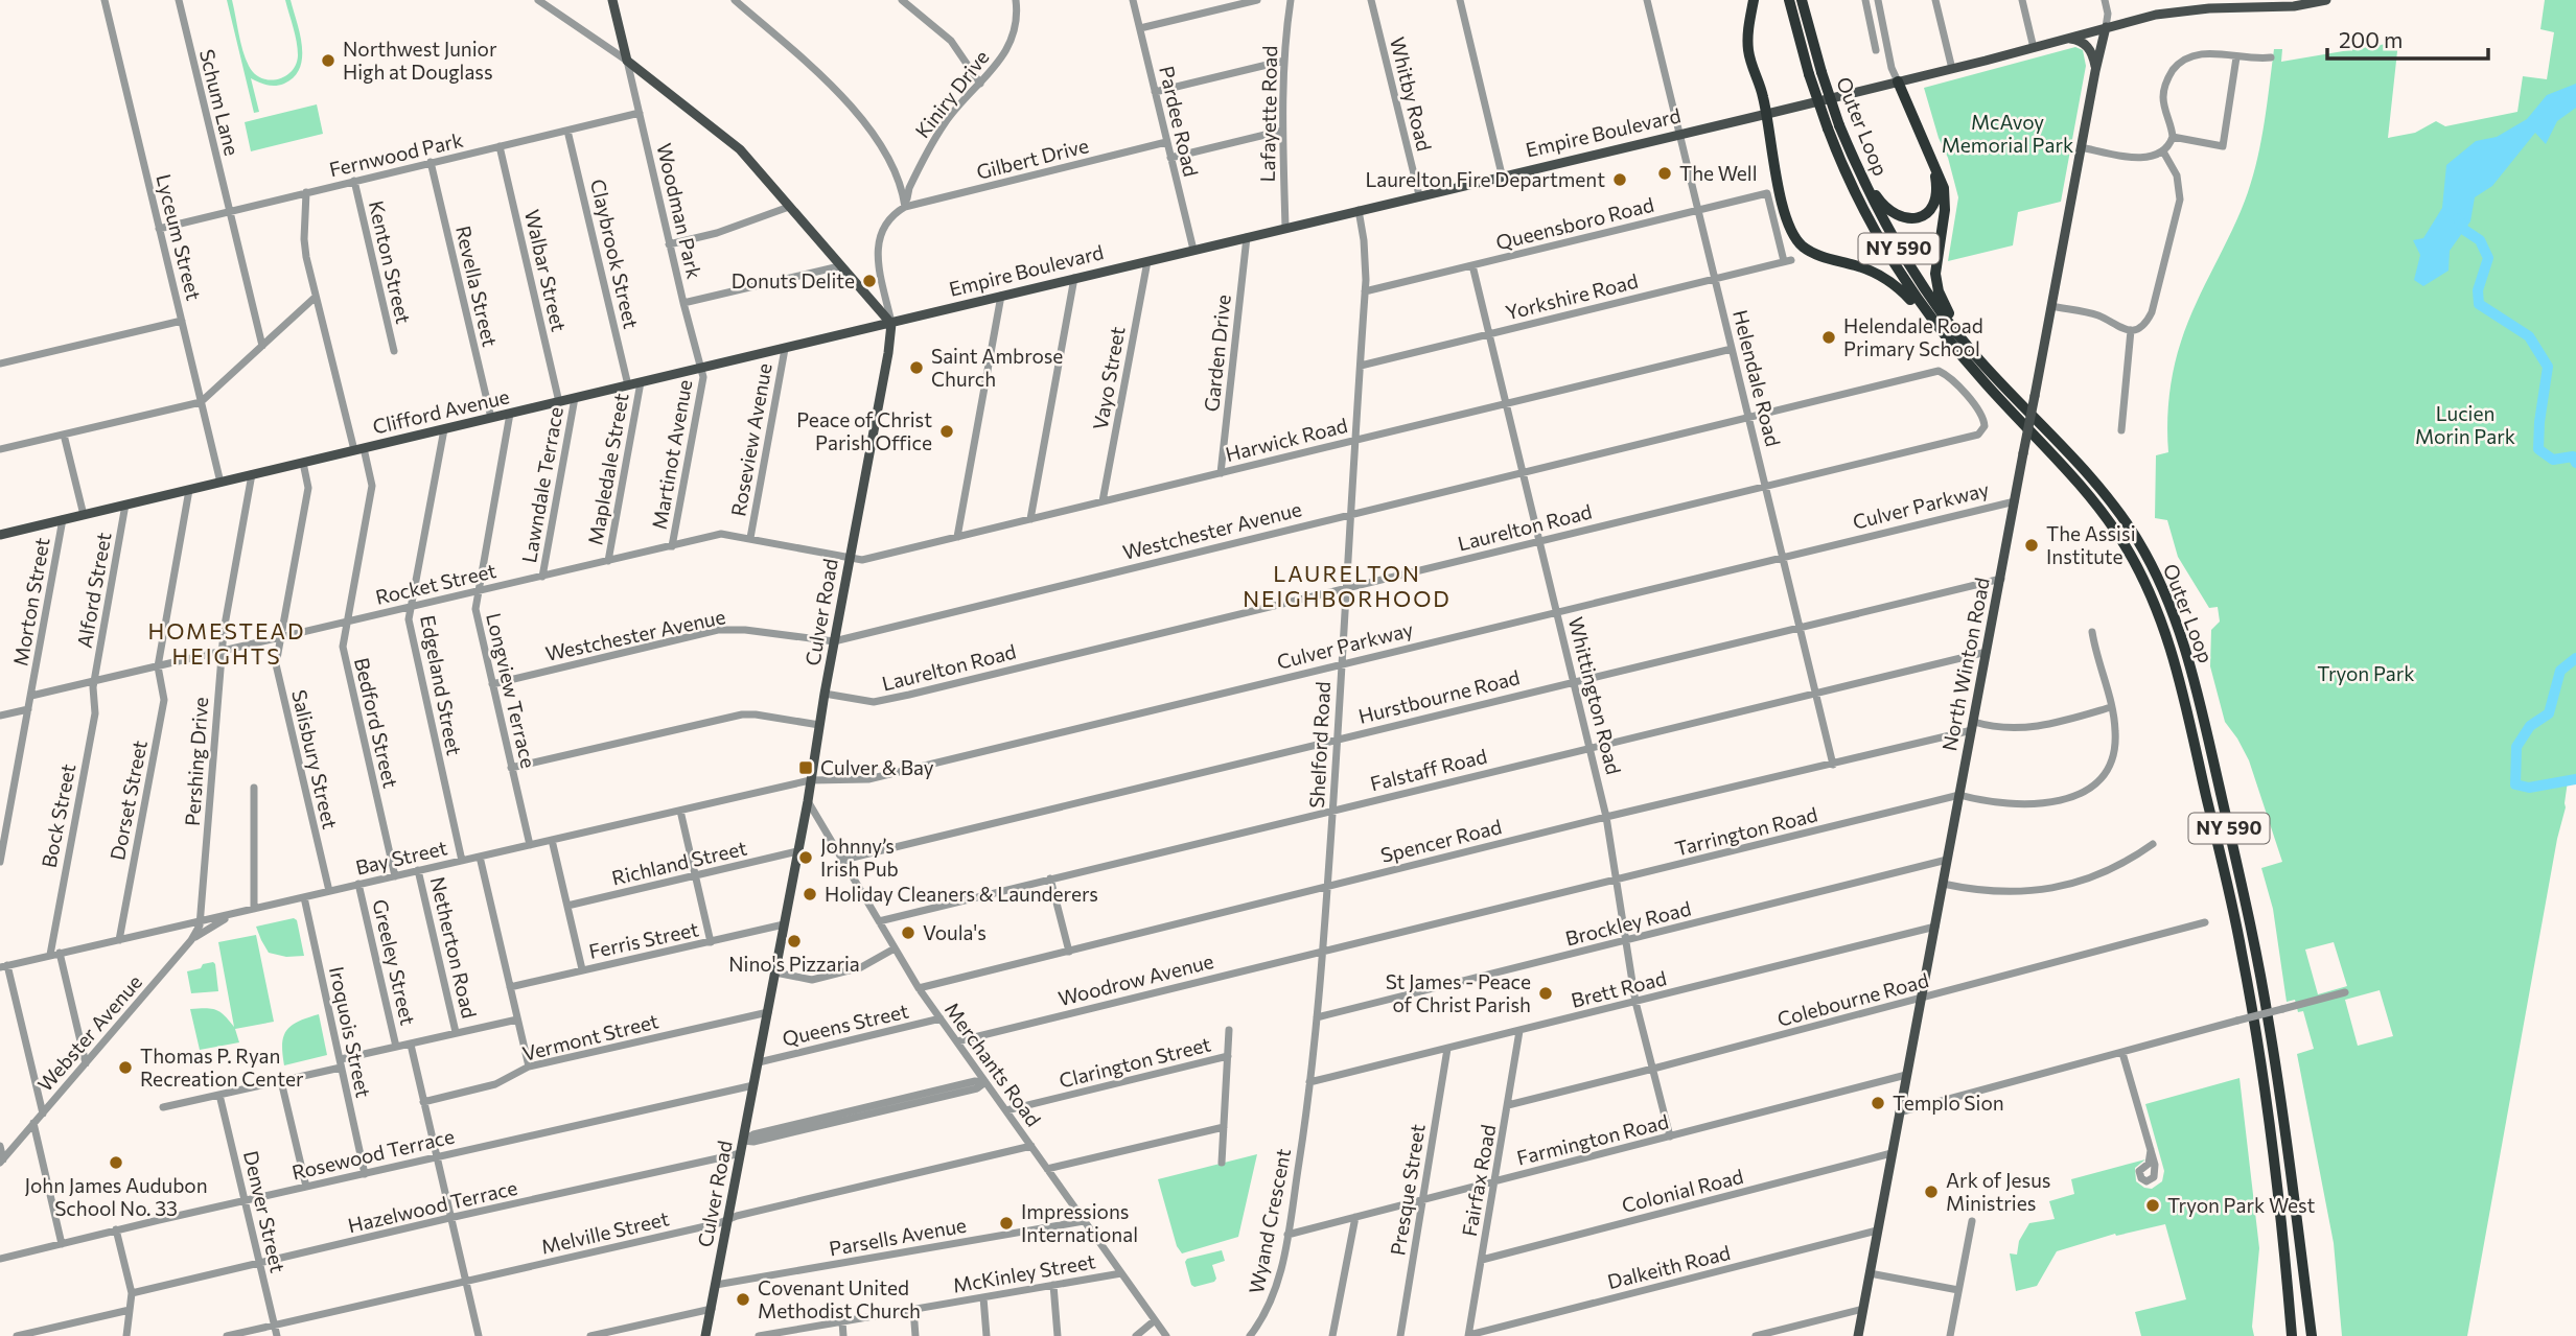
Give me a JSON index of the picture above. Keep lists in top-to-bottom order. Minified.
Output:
{"streets":{"highway":["Outer Loop","NY 590"],"main road":["Empire Boulevard","Clifford Avenue","Culver Road","North Winton Road"],"street":["Kiniry Drive","Whitby Road","Schum Lane","Lafayette Road","Pardee Road","Fernwood Park","Gilbert Drive","Woodman Park","Queensboro Road","Lyceum Street","Claybrook Street","Kenton Street","Walbar Street","Revella Street","Yorkshire Road","Garden Drive","Vayo Street","Helendale Road","Roseview Avenue","Harwick Road","Martinot Avenue","Mapledale Street","Lawndale Terrace","Culver Parkway","Laurelton Road","Westchester Avenue","Rocket Street","Alford Street","Morton Street","Edgeland Street","Longview Terrace","Whittington Road","Hurstbourne Road","Bedford Street","Shelford Road","Salisbury Street","Pershing Drive","Falstaff Road","Dorset Street","Bock Street","Tarrington Road","Spencer Road","Bay Street","Richland Street","Brockley Road","Ferris Street","Netherton Road","Greeley Street","Woodrow Avenue","Brett Road","Colebourne Road","Queens Street","Iroquois Street","Webster Avenue","Vermont Street","Clarington Street","Merchants Road","Farmington Road","Rosewood Terrace","Fairfax Road","Presque Street","Colonial Road","Hazelwood Terrace","Denver Street","Wyand Crescent","Melville Street","Parsells Avenue","Dalkeith Road","McKinley Street"]},"crossings":[["Kiniry Drive","Gilbert Drive"],["Whitby Road","Empire Boulevard"],["Schum Lane","Fernwood Park"],["Lafayette Road","Empire Boulevard"],["Pardee Road","Empire Boulevard"],["Pardee Road","Gilbert Drive"],["Empire Boulevard","Garden Drive"],["Empire Boulevard","Vayo Street"],["Empire Boulevard","Helendale Road"],["Empire Boulevard","Clifford Avenue"],["Empire Boulevard","Culver Road"],["Empire Boulevard","North Winton Road"],["Empire Boulevard","Shelford Road"],["Fernwood Park","Woodman Park"],["Fernwood Park","Lyceum Street"],["Fernwood Park","Claybrook Street"],["Fernwood Park","Kenton Street"],["Fernwood Park","Walbar Street"],["Fernwood Park","Revella Street"],["Fernwood Park","Bedford Street"],["Woodman Park","Clifford Avenue"],["Woodman Park","Martinot Avenue"],["Queensboro Road","Yorkshire Road"],["Queensboro Road","Helendale Road"],["Queensboro Road","Whittington Road"],["Queensboro Road","Shelford Road"],["Lyceum Street","Clifford Avenue"],["Claybrook Street","Clifford Avenue"],["Walbar Street","Clifford Avenue"],["Revella Street","Clifford Avenue"],["Yorkshire Road","Helendale Road"],["Yorkshire Road","Whittington Road"],["Yorkshire Road","Shelford Road"],["Garden Drive","Harwick Road"],["Vayo Street","Harwick Road"],["Helendale Road","Harwick Road"],["Helendale Road","Culver Parkway"],["Helendale Road","Laurelton Road"],["Helendale Road","Westchester Avenue"],["Helendale Road","Hurstbourne Road"],["Helendale Road","Falstaff Road"],["Helendale Road","Spencer Road"],["Clifford Avenue","Roseview Avenue"],["Clifford Avenue","Martinot Avenue"],["Clifford Avenue","Mapledale Street"],["Clifford Avenue","Lawndale Terrace"],["Clifford Avenue","Alford Street"],["Clifford Avenue","Morton Street"],["Clifford Avenue","Culver Road"],["Clifford Avenue","Edgeland Street"],["Clifford Avenue","Longview Terrace"],["Clifford Avenue","Bedford Street"],["Clifford Avenue","Salisbury Street"],["Clifford Avenue","Pershing Drive"],["Clifford Avenue","Dorset Street"],["Roseview Avenue","Rocket Street"],["Harwick Road","Rocket Street"],["Harwick Road","Culver Road"],["Harwick Road","Whittington Road"],["Harwick Road","Shelford Road"],["Martinot Avenue","Rocket Street"],["Mapledale Street","Rocket Street"],["Lawndale Terrace","Rocket Street"],["Culver Parkway","Culver Road"],["Culver Parkway","North Winton Road"],["Culver Parkway","Whittington Road"],["Culver Parkway","Shelford Road"],["Culver Parkway","Bay Street"],["Laurelton Road","Westchester Avenue"],["Laurelton Road","Culver Road"],["Laurelton Road","Whittington Road"],["Laurelton Road","Shelford Road"],["Westchester Avenue","Culver Road"],["Westchester Avenue","Longview Terrace"],["Westchester Avenue","Whittington Road"],["Westchester Avenue","Shelford Road"],["Rocket Street","Alford Street"],["Rocket Street","Morton Street"],["Rocket Street","Culver Road"],["Rocket Street","Edgeland Street"],["Rocket Street","Longview Terrace"],["Rocket Street","Bedford Street"],["Rocket Street","Salisbury Street"],["Rocket Street","Pershing Drive"],["Rocket Street","Dorset Street"],["Rocket Street","Bock Street"],["Alford Street","Bock Street"],["Culver Road","Bay Street"],["Culver Road","Richland Street"],["Culver Road","Ferris Street"],["Culver Road","Queens Street"],["Culver Road","Vermont Street"],["Culver Road","Merchants Road"],["Culver Road","Rosewood Terrace"],["Culver Road","Hazelwood Terrace"],["Culver Road","Melville Street"],["Culver Road","Parsells Avenue"],["North Winton Road","Hurstbourne Road"],["North Winton Road","Falstaff Road"],["North Winton Road","Tarrington Road"],["North Winton Road","Spencer Road"],["North Winton Road","Brockley Road"],["North Winton Road","Brett Road"],["North Winton Road","Colebourne Road"],["North Winton Road","Farmington Road"],["North Winton Road","Colonial Road"],["North Winton Road","Dalkeith Road"],["Edgeland Street","Bay Street"],["Longview Terrace","Bay Street"],["Whittington Road","Hurstbourne Road"],["Whittington Road","Falstaff Road"],["Whittington Road","Tarrington Road"],["Whittington Road","Spencer Road"],["Whittington Road","Brockley Road"],["Whittington Road","Brett Road"],["Whittington Road","Colebourne Road"],["Whittington Road","Farmington Road"],["Hurstbourne Road","Shelford Road"],["Hurstbourne Road","Merchants Road"],["Bedford Street","Bay Street"],["Shelford Road","Falstaff Road"],["Shelford Road","Tarrington Road"],["Shelford Road","Spencer Road"],["Shelford Road","Brockley Road"],["Shelford Road","Woodrow Avenue"],["Shelford Road","Brett Road"],["Shelford Road","Wyand Crescent"],["Salisbury Street","Bay Street"],["Pershing Drive","Bay Street"],["Pershing Drive","Webster Avenue"],["Falstaff Road","Merchants Road"],["Dorset Street","Bay Street"],["Bock Street","Bay Street"],["Tarrington Road","Woodrow Avenue"],["Spencer Road","Merchants Road"],["Bay Street","Netherton Road"],["Bay Street","Greeley Street"],["Bay Street","Iroquois Street"],["Bay Street","Webster Avenue"],["Greeley Street","Vermont Street"],["Greeley Street","Rosewood Terrace"],["Greeley Street","Hazelwood Terrace"],["Greeley Street","Melville Street"],["Woodrow Avenue","Merchants Road"],["Brett Road","Fairfax Road"],["Brett Road","Presque Street"],["Colebourne Road","Fairfax Road"],["Queens Street","Merchants Road"],["Iroquois Street","Rosewood Terrace"],["Clarington Street","Merchants Road"],["Merchants Road","Melville Street"],["Merchants Road","Parsells Avenue"],["Merchants Road","McKinley Street"],["Farmington Road","Fairfax Road"],["Farmington Road","Presque Street"],["Farmington Road","Wyand Crescent"],["Rosewood Terrace","Denver Street"],["Fairfax Road","Colonial Road"],["Fairfax Road","Dalkeith Road"],["Hazelwood Terrace","Denver Street"],["Denver Street","Melville Street"]],"districts":["LAURELTON NEIGHBORHOOD","HOMESTEAD HEIGHTS"],"parks":["McAvoy Memorial Park","Lucien Morin Park","Tryon Park"],"places":{"other":["Northwest Junior High at Douglass","The Well","Laurelton Fire Department","Donuts Delite","Helendale Road Primary School","Saint Ambrose Church","Peace of Christ Parish Office","The Assisi Institute","Johnny’s Irish Pub","Holiday Cleaners & Launderers","Voula's","Nino's Pizzaria","St James - Peace of Christ Parish","Thomas P. Ryan Recreation Center","Templo Sion","John James Audubon School No. 33","Ark of Jesus Ministries","Tryon Park West","Impressions International","Covenant United Methodist Church"],"transit":["Culver & Bay"]},"scale_bar":"200 m"}
